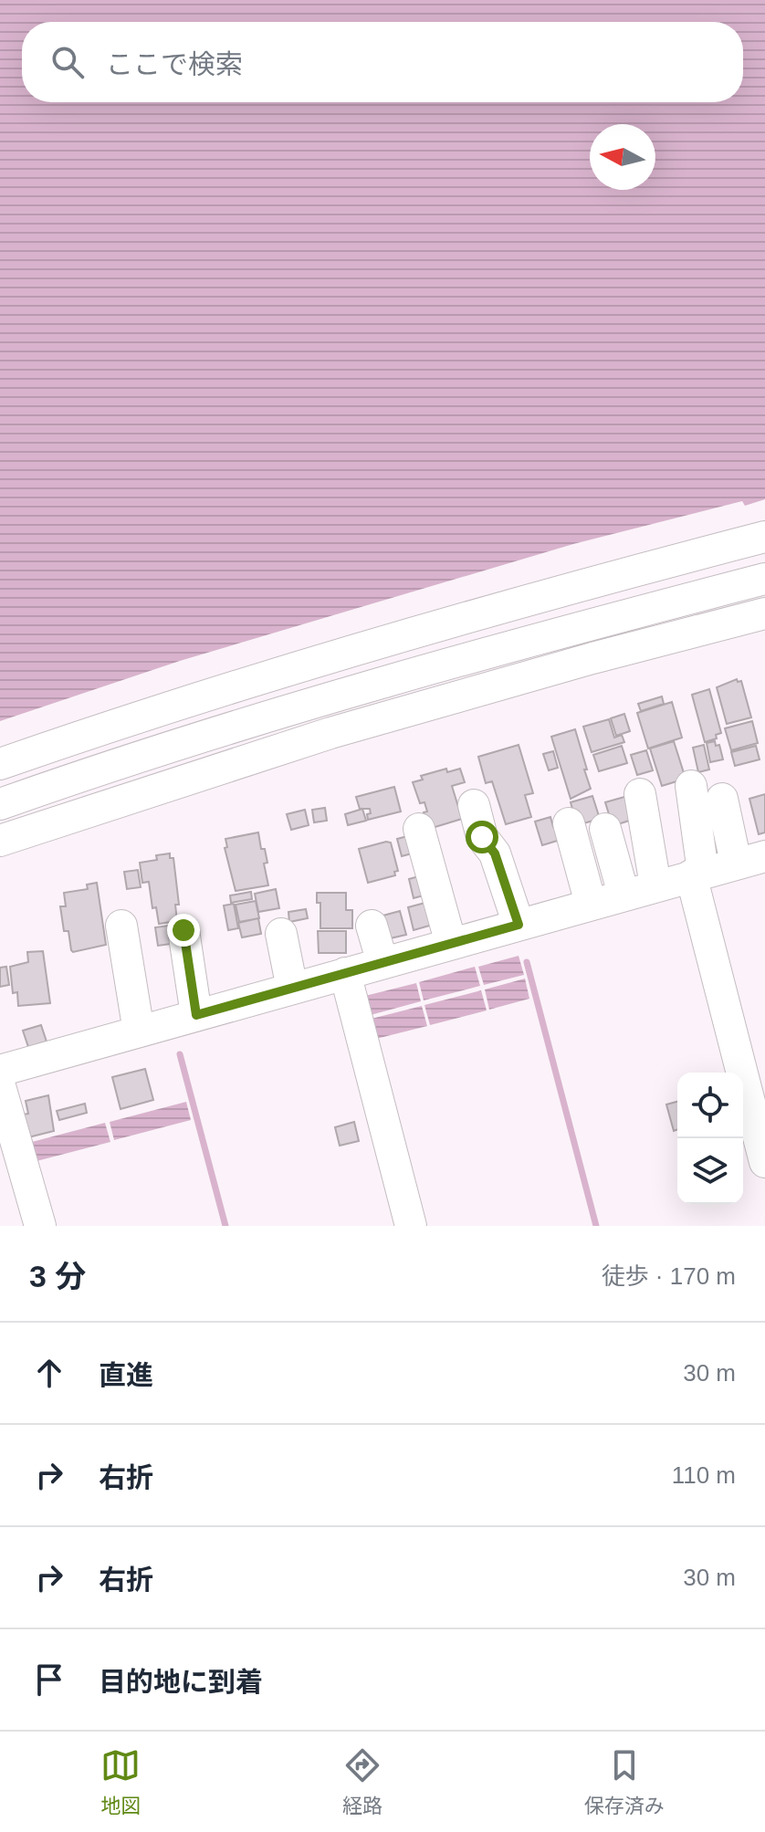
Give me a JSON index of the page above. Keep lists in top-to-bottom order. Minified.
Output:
{"north":"left","page":{"search":"ここで検索","heading":["3 分","徒歩 · 170 m"],"list":[["直進","30 m"],["右折","110 m"],["右折","30 m"],"目的地に到着"],"nav":["地図","経路","保存済み"]}}
